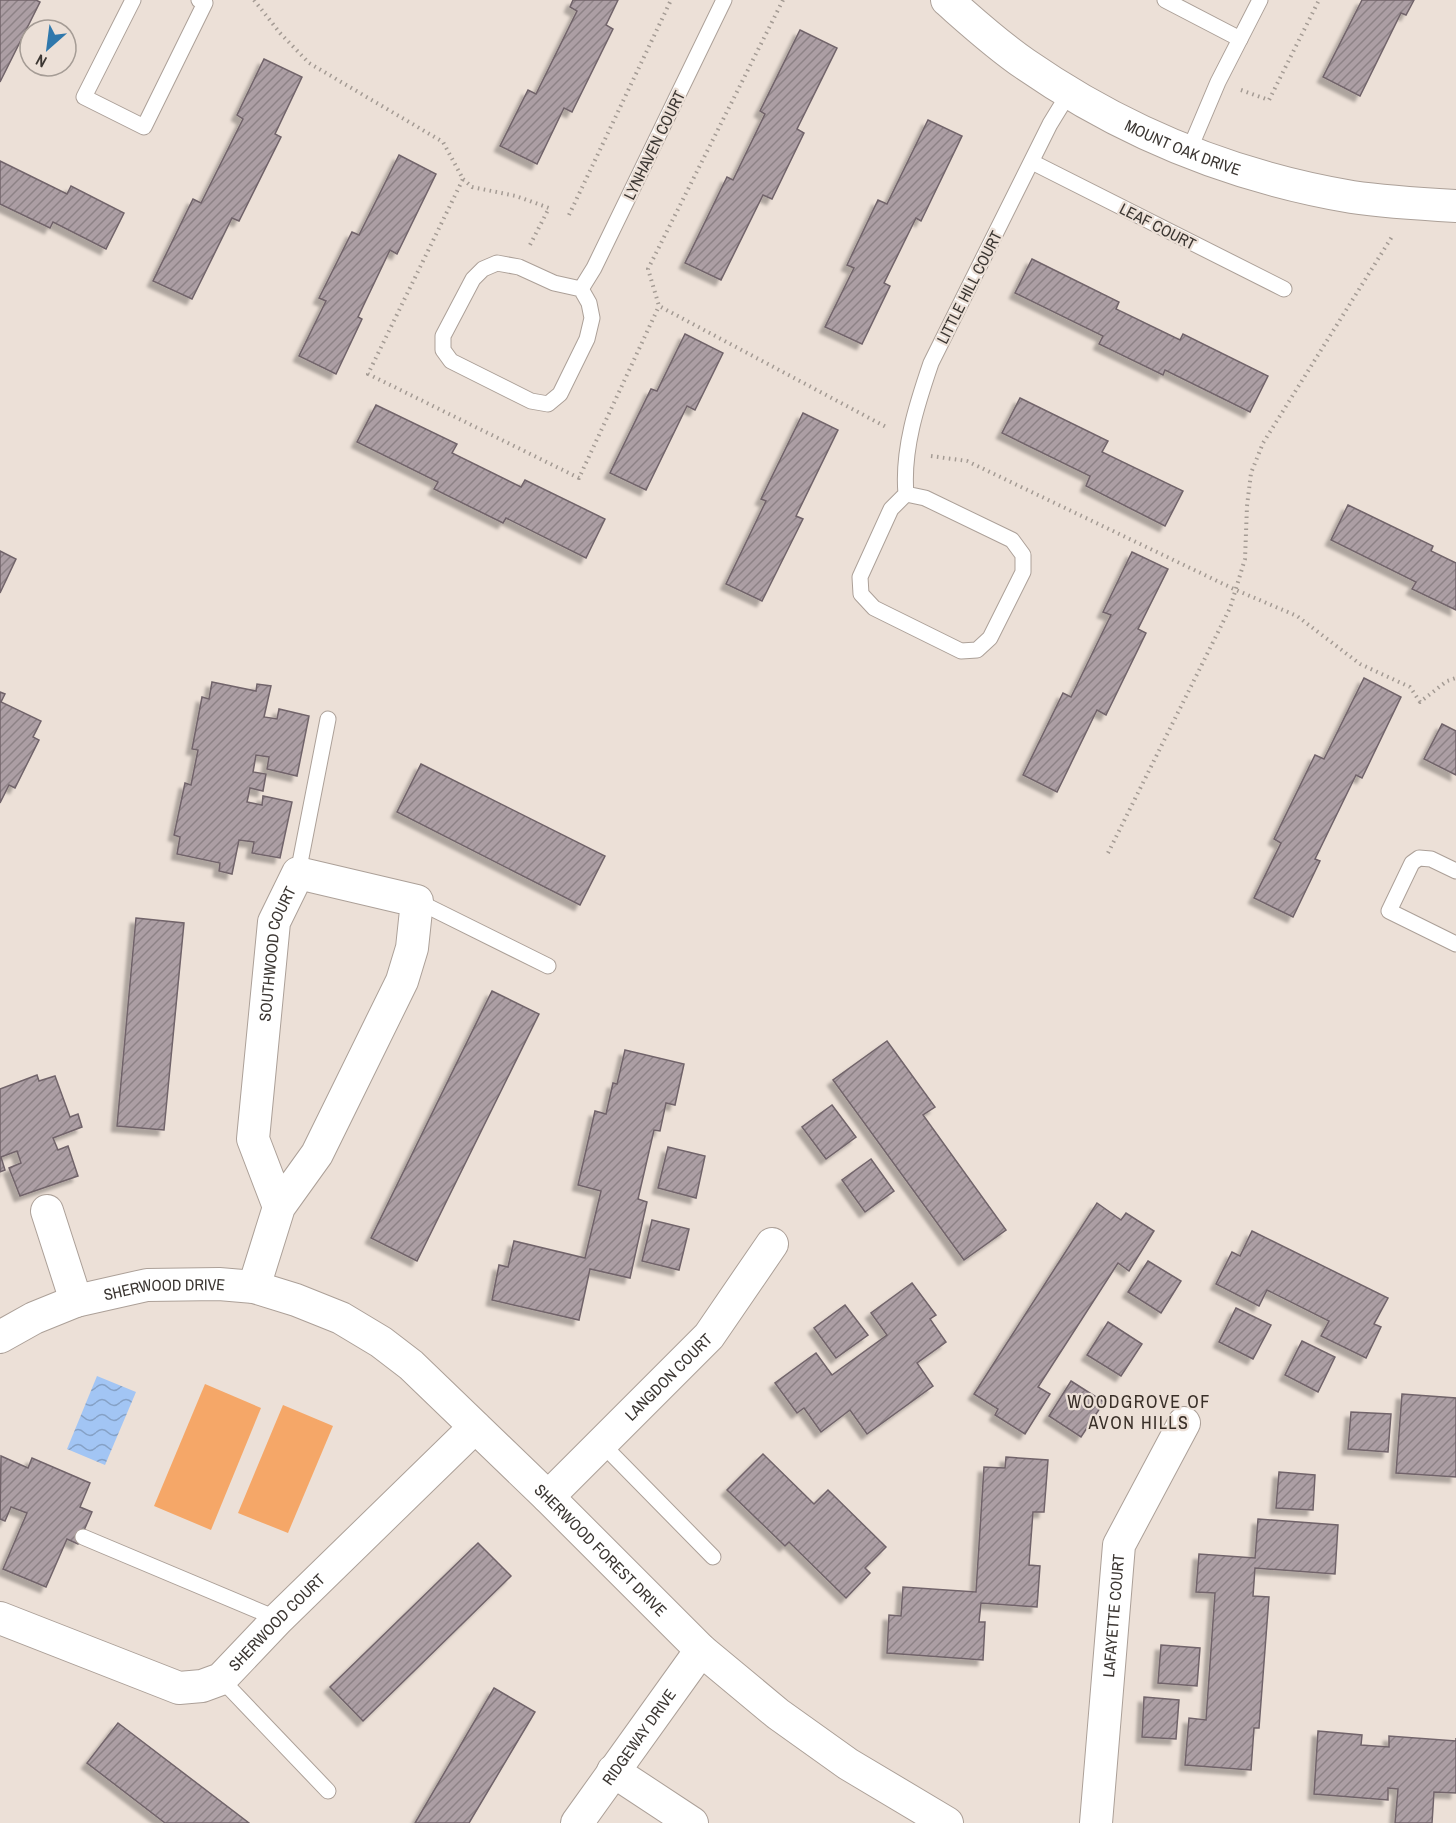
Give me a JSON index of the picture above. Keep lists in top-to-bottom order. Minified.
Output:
{"streets":{"street":["MOUNT OAK DRIVE","SOUTHWOOD COURT","SHERWOOD DRIVE","LANGDON COURT","SHERWOOD FOREST DRIVE","LAFAYETTE COURT","SHERWOOD COURT","RIDGEWAY DRIVE"],"lane":["LYNHAVEN COURT","LEAF COURT","LITTLE HILL COURT"]},"crossings":[["MOUNT OAK DRIVE","LITTLE HILL COURT"],["LEAF COURT","LITTLE HILL COURT"],["SHERWOOD DRIVE","SHERWOOD FOREST DRIVE"],["LANGDON COURT","SHERWOOD FOREST DRIVE"],["SHERWOOD FOREST DRIVE","SHERWOOD COURT"],["SHERWOOD FOREST DRIVE","RIDGEWAY DRIVE"]],"districts":["WOODGROVE OF AVON HILLS"],"north":"bottom left"}
